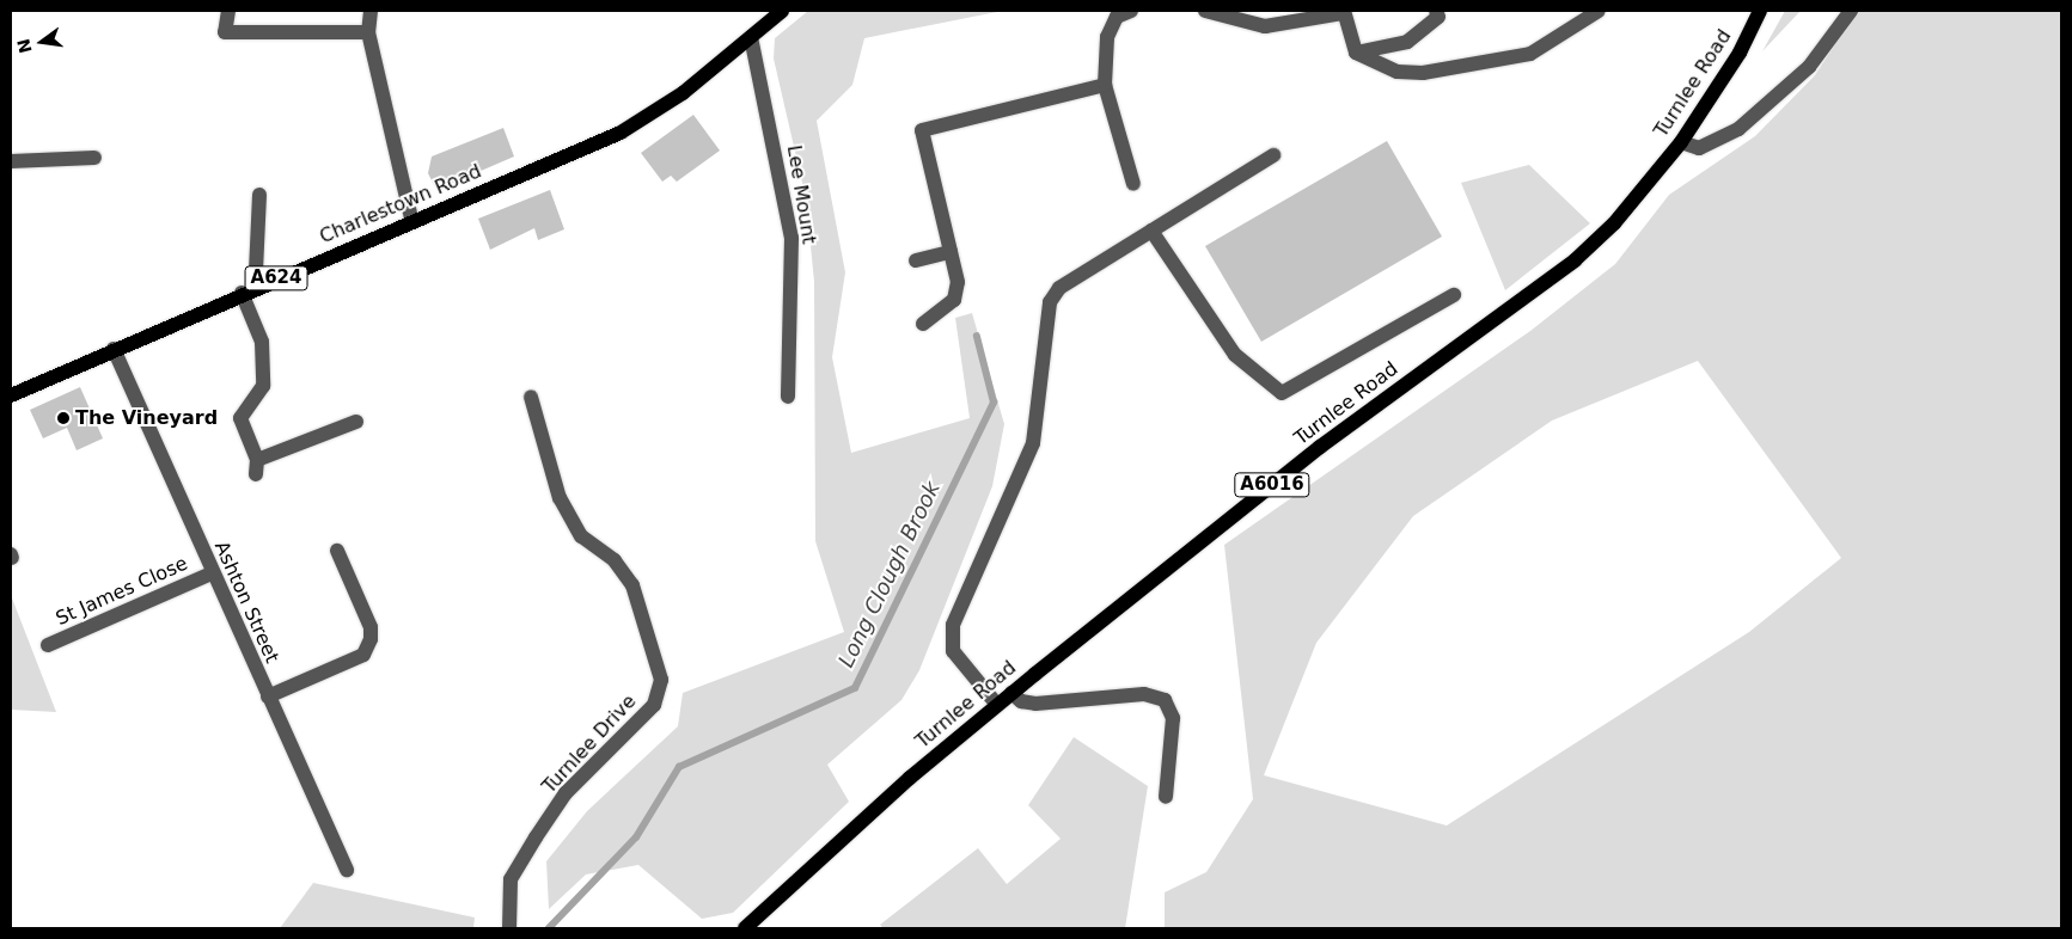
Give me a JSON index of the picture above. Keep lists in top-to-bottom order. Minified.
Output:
{"streets":{"main road":["Turnlee Road","Charlestown Road","A624","A6016"],"street":["Lee Mount","St James Close","Ashton Street","Turnlee Drive"]},"crossings":[["Lee Mount","Charlestown Road"],["Charlestown Road","Ashton Street"],["St James Close","Ashton Street"]],"water":["Long Clough Brook"],"places":["The Vineyard"],"north":"left"}
